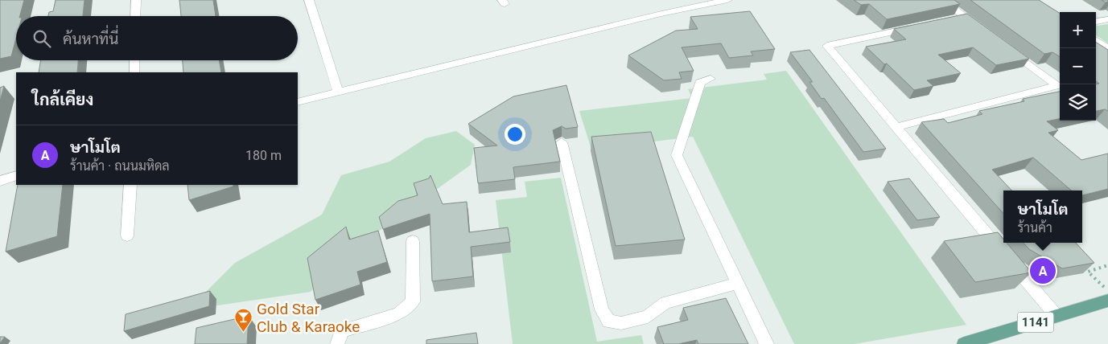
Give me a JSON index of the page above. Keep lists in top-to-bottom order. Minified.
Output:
{"streets":{"main road":["1141"]},"places":{"bar":["Gold Star Club & Karaoke"]},"page":{"map_buttons":["+","−"],"search":"ค้นหาที่นี่","heading":"ใกล้เคียง","list":[{"mark":"A","name":"ษาโมโต","note":"ร้านค้า · ถนนมหิดล","value":"180 m"}],"popup":["ษาโมโต","ร้านค้า"],"pins":"A"}}
